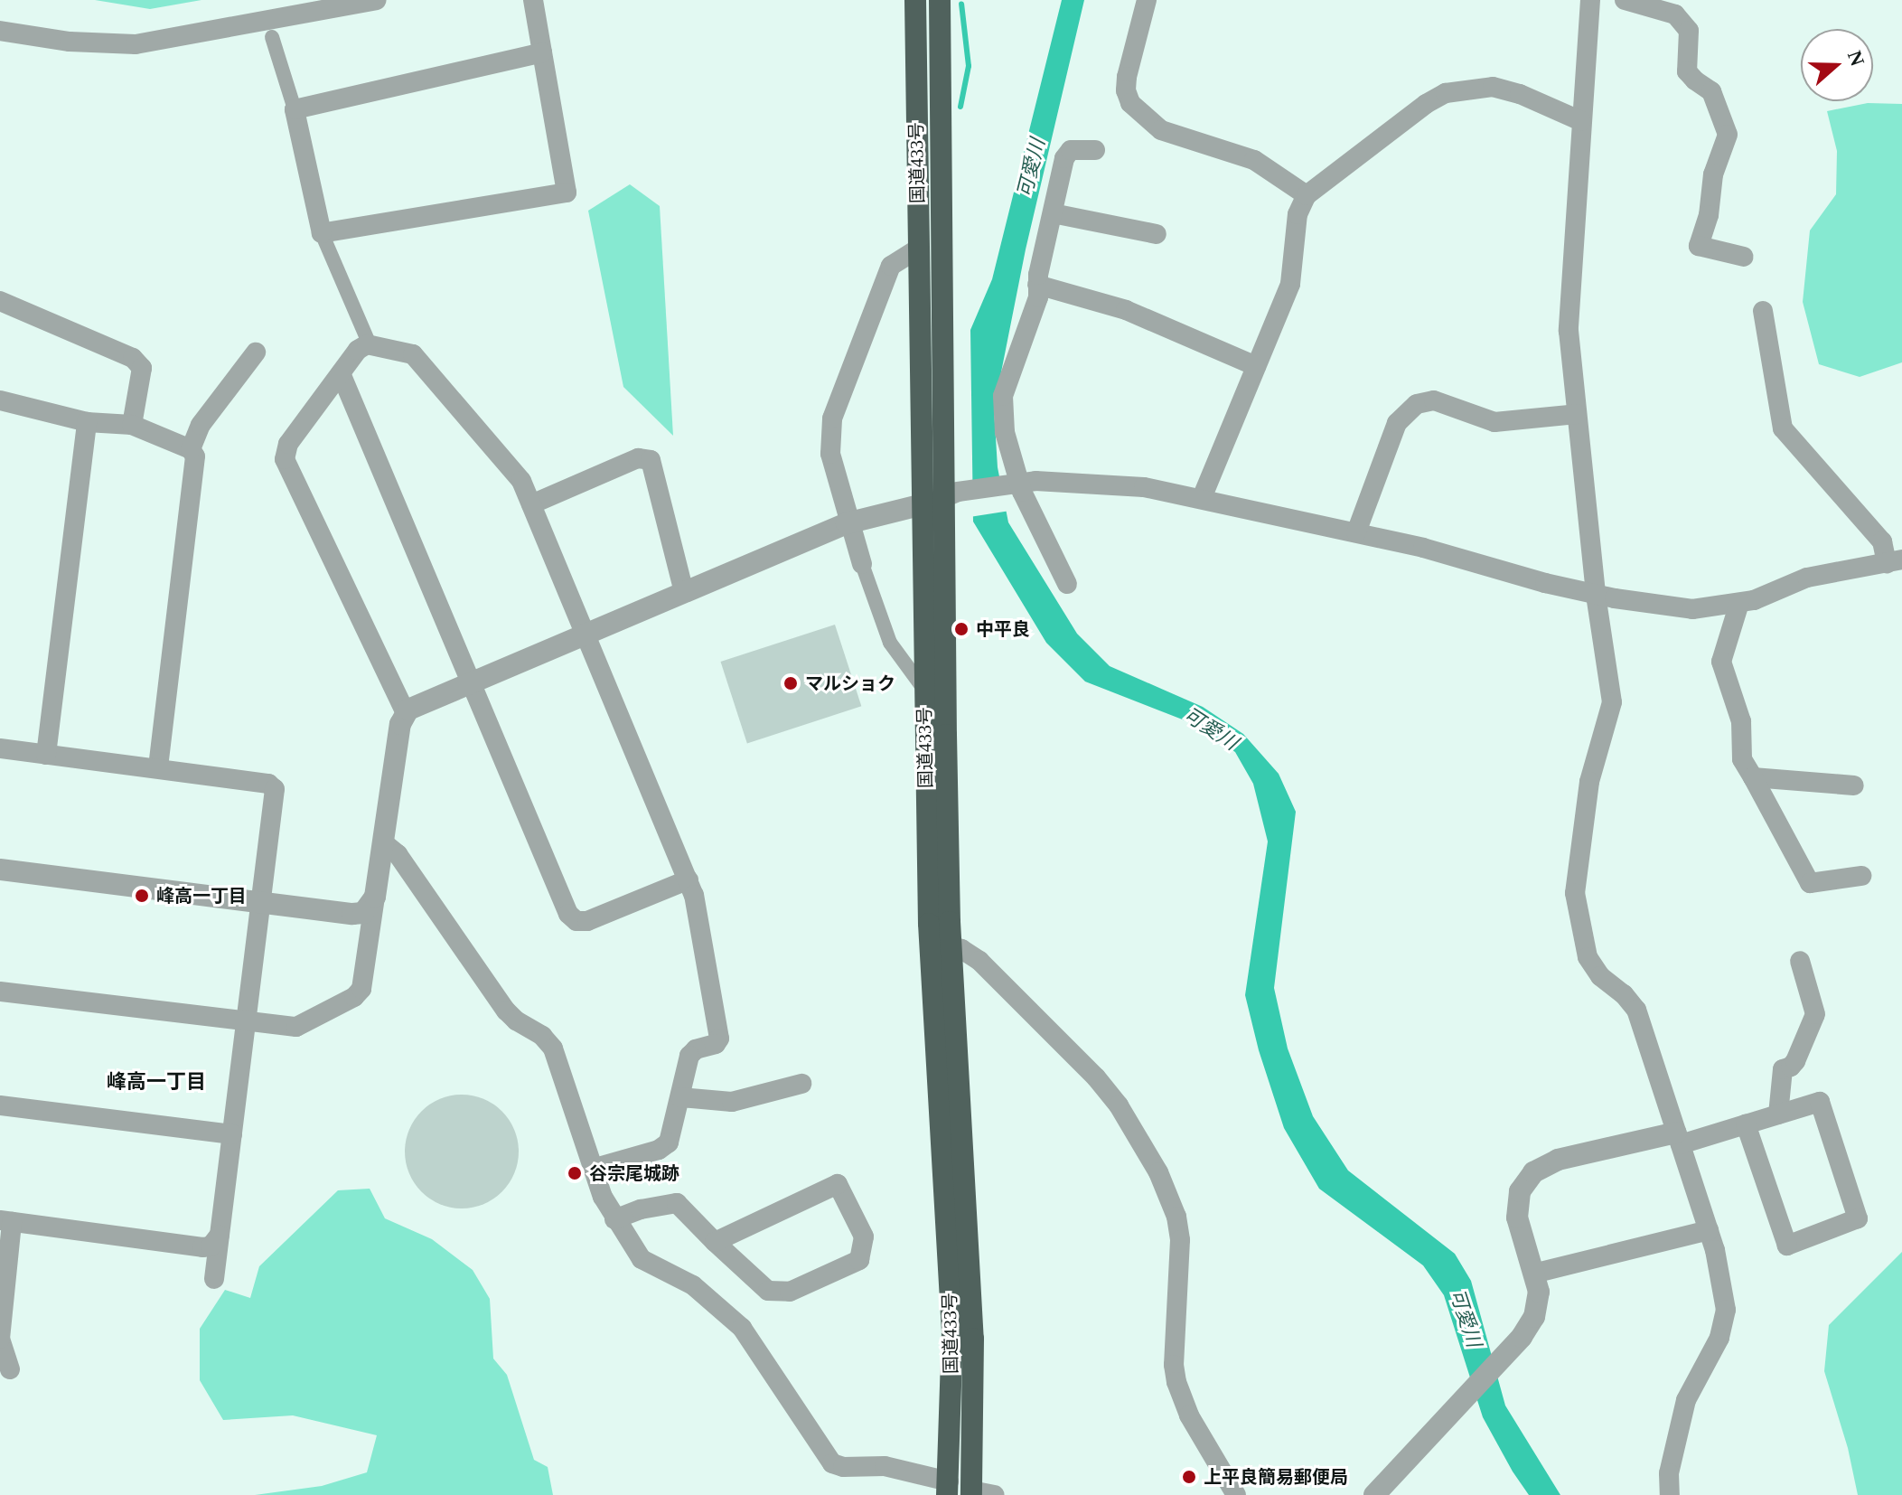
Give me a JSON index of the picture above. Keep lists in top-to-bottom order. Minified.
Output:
{"streets":{"highway":["国道433号"]},"districts":["峰高一丁目"],"water":["可愛川"],"places":["中平良","マルショク","峰高一丁目","谷宗尾城跡","上平良簡易郵便局"],"north":"right"}
